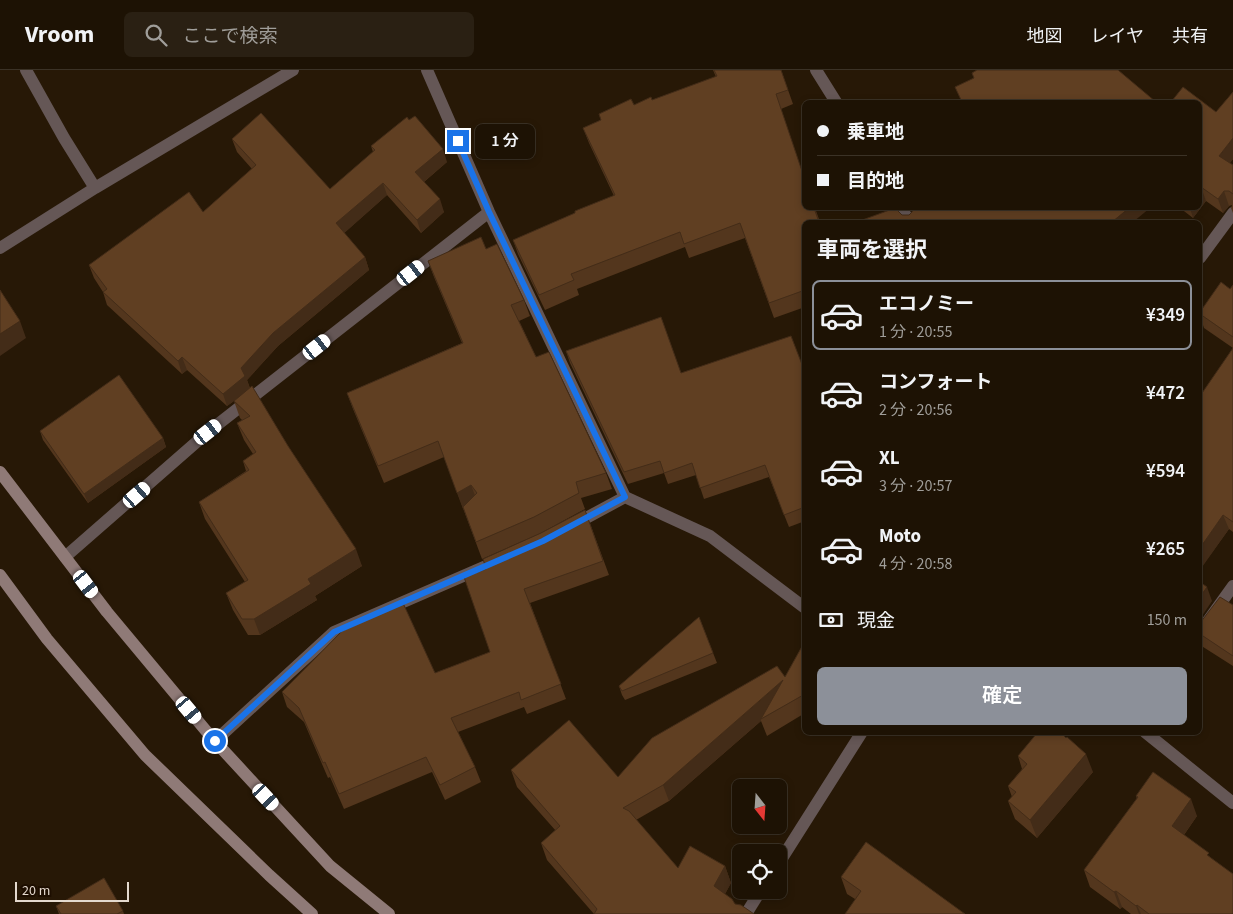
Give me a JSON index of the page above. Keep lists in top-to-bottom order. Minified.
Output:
{"scale_bar":"20 m","north":"bottom","page":{"header":"Vroom","search":"ここで検索","nav":["地図","レイヤ","共有"],"banner":["乗車地","目的地"],"bubble":"1 分","heading":"車両を選択","list":[{"name":"エコノミー","note":"1 分 · 20:55","value":"¥349"},{"name":"コンフォート","note":"2 分 · 20:56","value":"¥472"},{"name":"XL","note":"3 分 · 20:57","value":"¥594"},{"name":"Moto","note":"4 分 · 20:58","value":"¥265"}],"pay":["現金","150 m"],"buttons":"確定","scale":"20 m"}}
